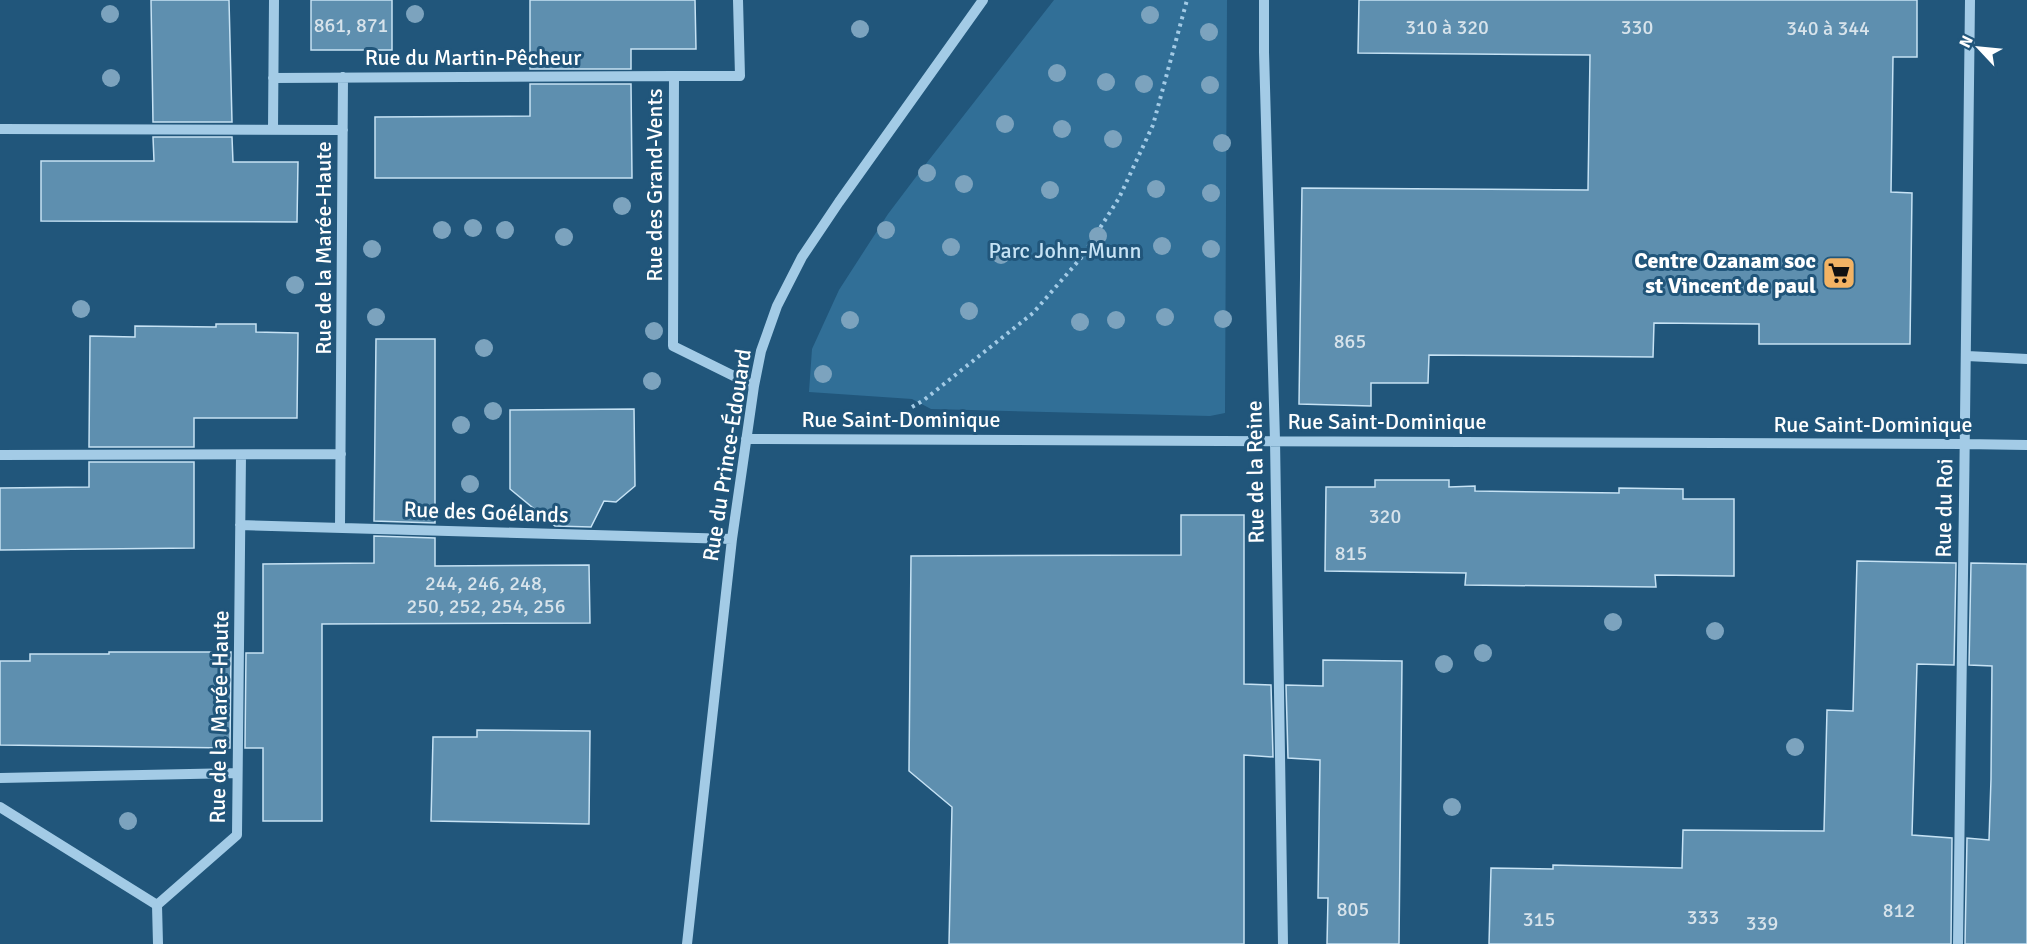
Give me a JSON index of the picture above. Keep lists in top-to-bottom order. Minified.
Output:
{"streets":{"street":["Rue du Martin-Pêcheur","Rue des Grand-Vents","Rue de la Marée-Haute","Rue Saint-Dominique","Rue du Prince-Édouard","Rue de la Reine","Rue du Roi","Rue des Goélands"]},"crossings":[["Rue du Martin-Pêcheur","Rue des Grand-Vents"],["Rue du Martin-Pêcheur","Rue de la Marée-Haute"],["Rue des Grand-Vents","Rue du Prince-Édouard"],["Rue de la Marée-Haute","Rue des Goélands"],["Rue Saint-Dominique","Rue du Prince-Édouard"],["Rue Saint-Dominique","Rue de la Reine"],["Rue Saint-Dominique","Rue du Roi"],["Rue du Prince-Édouard","Rue des Goélands"]],"parks":["Parc John-Munn"],"places":{"supermarket":["Centre Ozanam soc st Vincent de paul"]},"house_numbers":["861, 871","310 à 320","330","340 à 344","865","320","815","244, 246, 248, 250, 252, 254, 256","805","812","333","315","339"],"north":"top left"}
